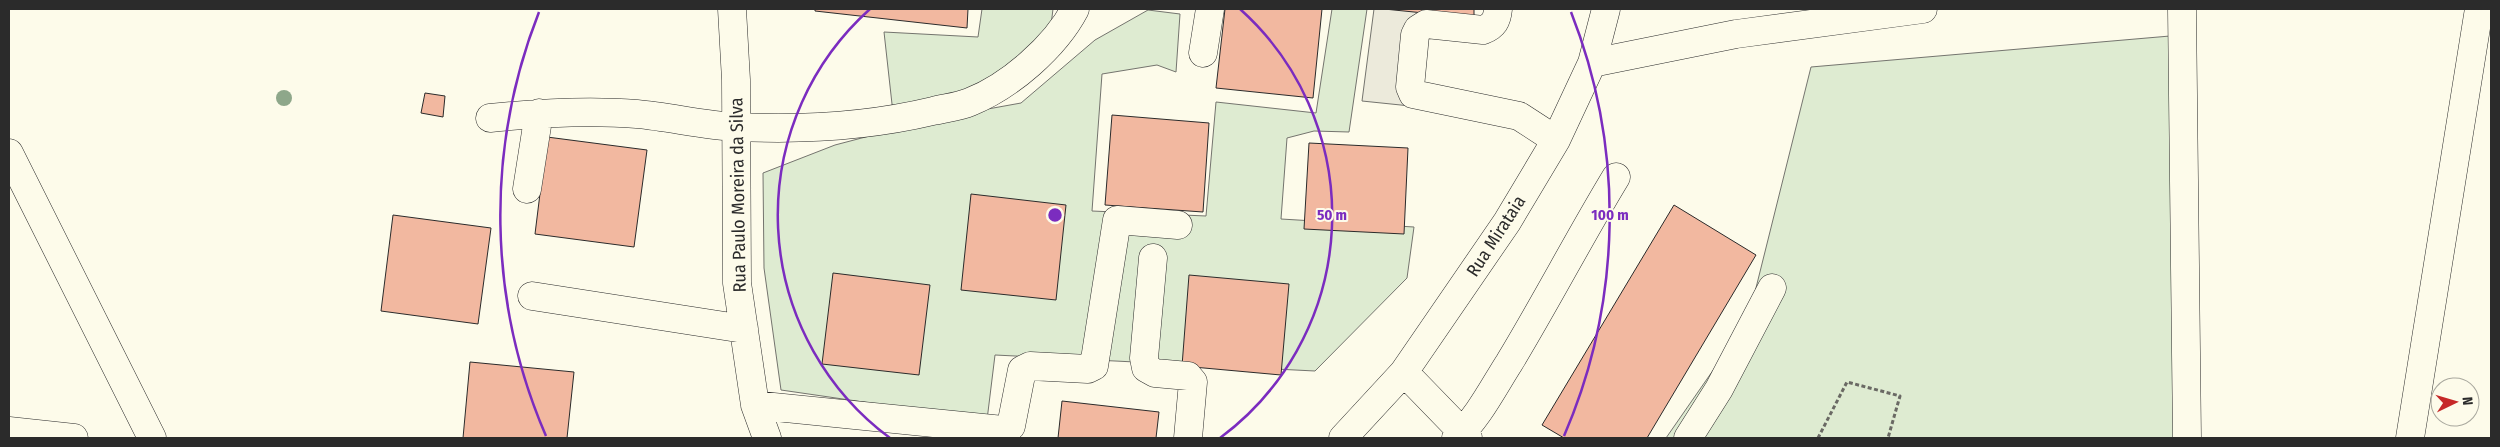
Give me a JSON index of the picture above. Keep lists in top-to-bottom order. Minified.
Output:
{"streets":{"street":["Rua Paulo Moreira da Silva","Rua Mirataia"]},"north":"right","rings":["50 m","100 m"]}
